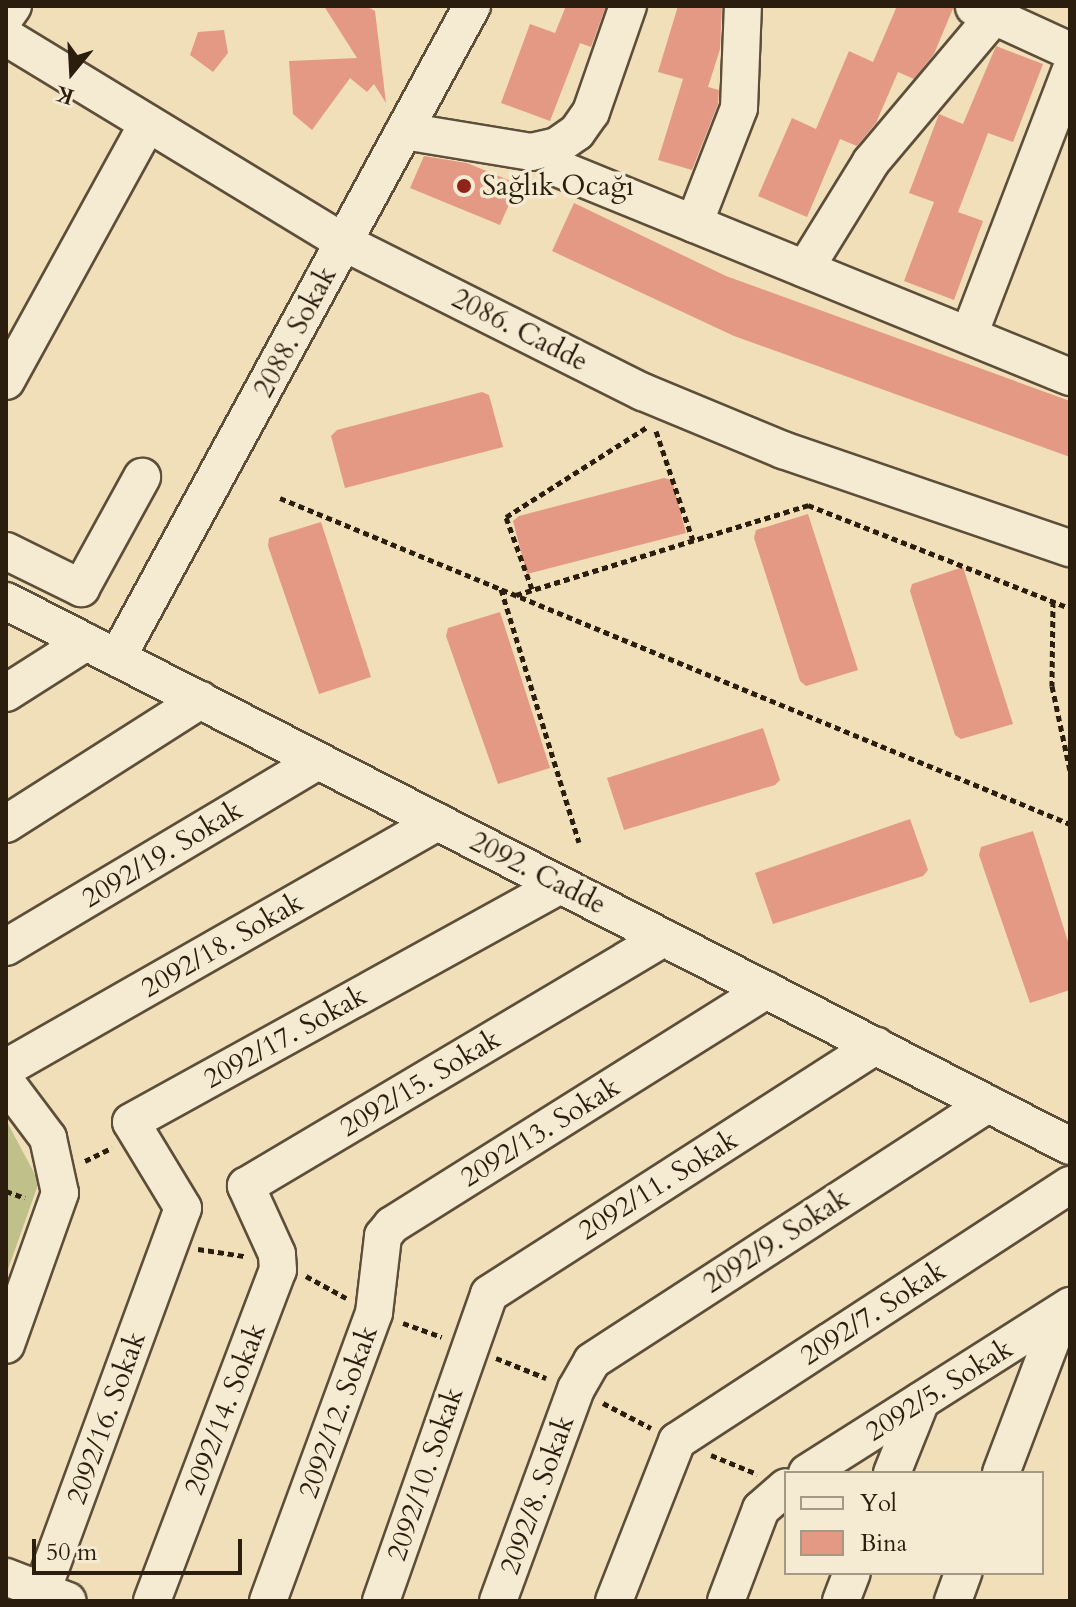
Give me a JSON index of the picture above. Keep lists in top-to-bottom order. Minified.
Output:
{"streets":{"street":["2086. Cadde","2088. Sokak","2092/19. Sokak","2092. Cadde","2092/18. Sokak","2092/17. Sokak","2092/15. Sokak","2092/13. Sokak","2092/11. Sokak","2092/9. Sokak","2092/7. Sokak","2092/5. Sokak","2092/14. Sokak","2092/12. Sokak","2092/16. Sokak","2092/10. Sokak","2092/8. Sokak"]},"crossings":[["2086. Cadde","2088. Sokak"],["2088. Sokak","2092. Cadde"],["2092/19. Sokak","2092. Cadde"],["2092. Cadde","2092/18. Sokak"],["2092. Cadde","2092/17. Sokak"],["2092. Cadde","2092/15. Sokak"],["2092. Cadde","2092/13. Sokak"],["2092. Cadde","2092/11. Sokak"],["2092. Cadde","2092/9. Sokak"],["2092/17. Sokak","2092/16. Sokak"],["2092/15. Sokak","2092/14. Sokak"],["2092/13. Sokak","2092/12. Sokak"],["2092/11. Sokak","2092/10. Sokak"],["2092/9. Sokak","2092/8. Sokak"]],"places":["Sağlık Ocağı"],"legend":["Yol","Bina"],"scale_bar":"50 m","north":"bottom"}
